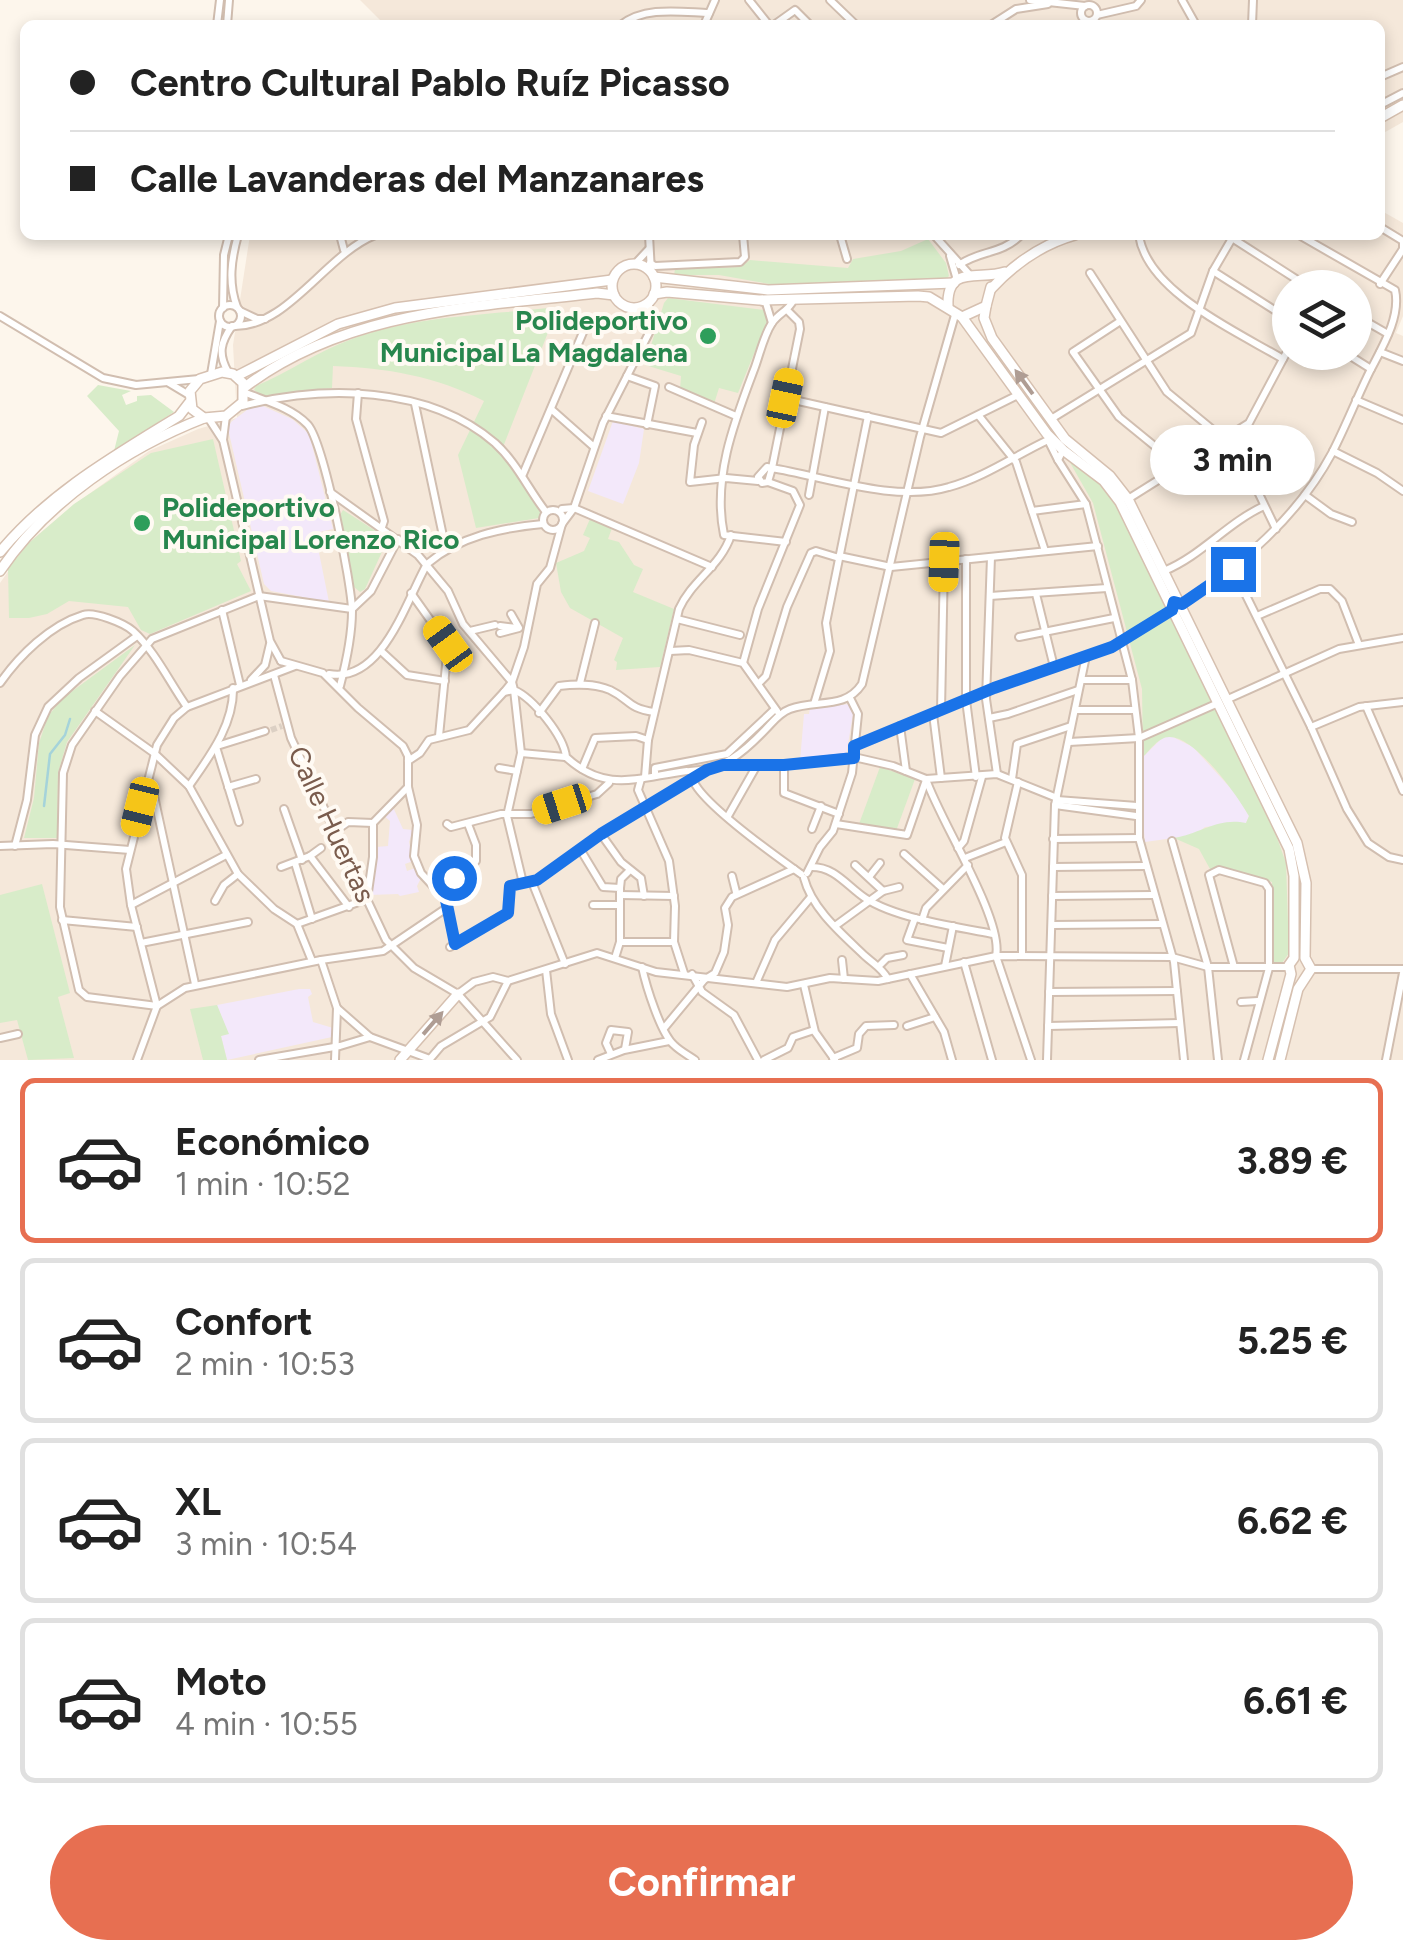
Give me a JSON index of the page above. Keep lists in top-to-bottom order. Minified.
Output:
{"streets":{"street":["Calle Huertas"]},"places":["Polideportivo Municipal La Magdalena","Polideportivo Municipal Lorenzo Rico"],"page":{"banner":["Centro Cultural Pablo Ruíz Picasso","Calle Lavanderas del Manzanares"],"bubble":"3 min","list":[{"name":"Económico","note":"1 min · 10:52","value":"3.89 €"},{"name":"Confort","note":"2 min · 10:53","value":"5.25 €"},{"name":"XL","note":"3 min · 10:54","value":"6.62 €"},{"name":"Moto","note":"4 min · 10:55","value":"6.61 €"}],"buttons":"Confirmar"}}
